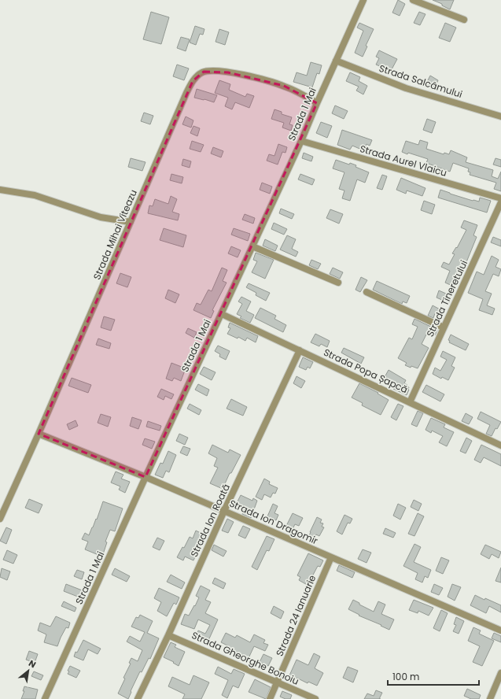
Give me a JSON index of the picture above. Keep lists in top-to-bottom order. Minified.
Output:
{"streets":{"street":["Strada Salcâmului","Strada 1 Mai","Strada Aurel Vlaicu","Strada Mihai Viteazu","Strada Tineretului","Strada Popa Șapcă","Strada Ion Roată","Strada Ion Dragomir","Strada 24 Ianuarie","Strada Gheorghe Bonoiu"]},"crossings":[["Strada Salcâmului","Strada 1 Mai"],["Strada 1 Mai","Strada Aurel Vlaicu"],["Strada 1 Mai","Strada Mihai Viteazu"],["Strada 1 Mai","Strada Popa Șapcă"],["Strada 1 Mai","Strada Ion Dragomir"],["Strada Mihai Viteazu","Strada Ion Dragomir"],["Strada Tineretului","Strada Popa Șapcă"],["Strada Popa Șapcă","Strada Ion Roată"],["Strada Ion Roată","Strada Ion Dragomir"],["Strada Ion Roată","Strada Gheorghe Bonoiu"],["Strada Ion Dragomir","Strada 24 Ianuarie"],["Strada 24 Ianuarie","Strada Gheorghe Bonoiu"]],"scale_bar":"100 m","north":"top right"}
